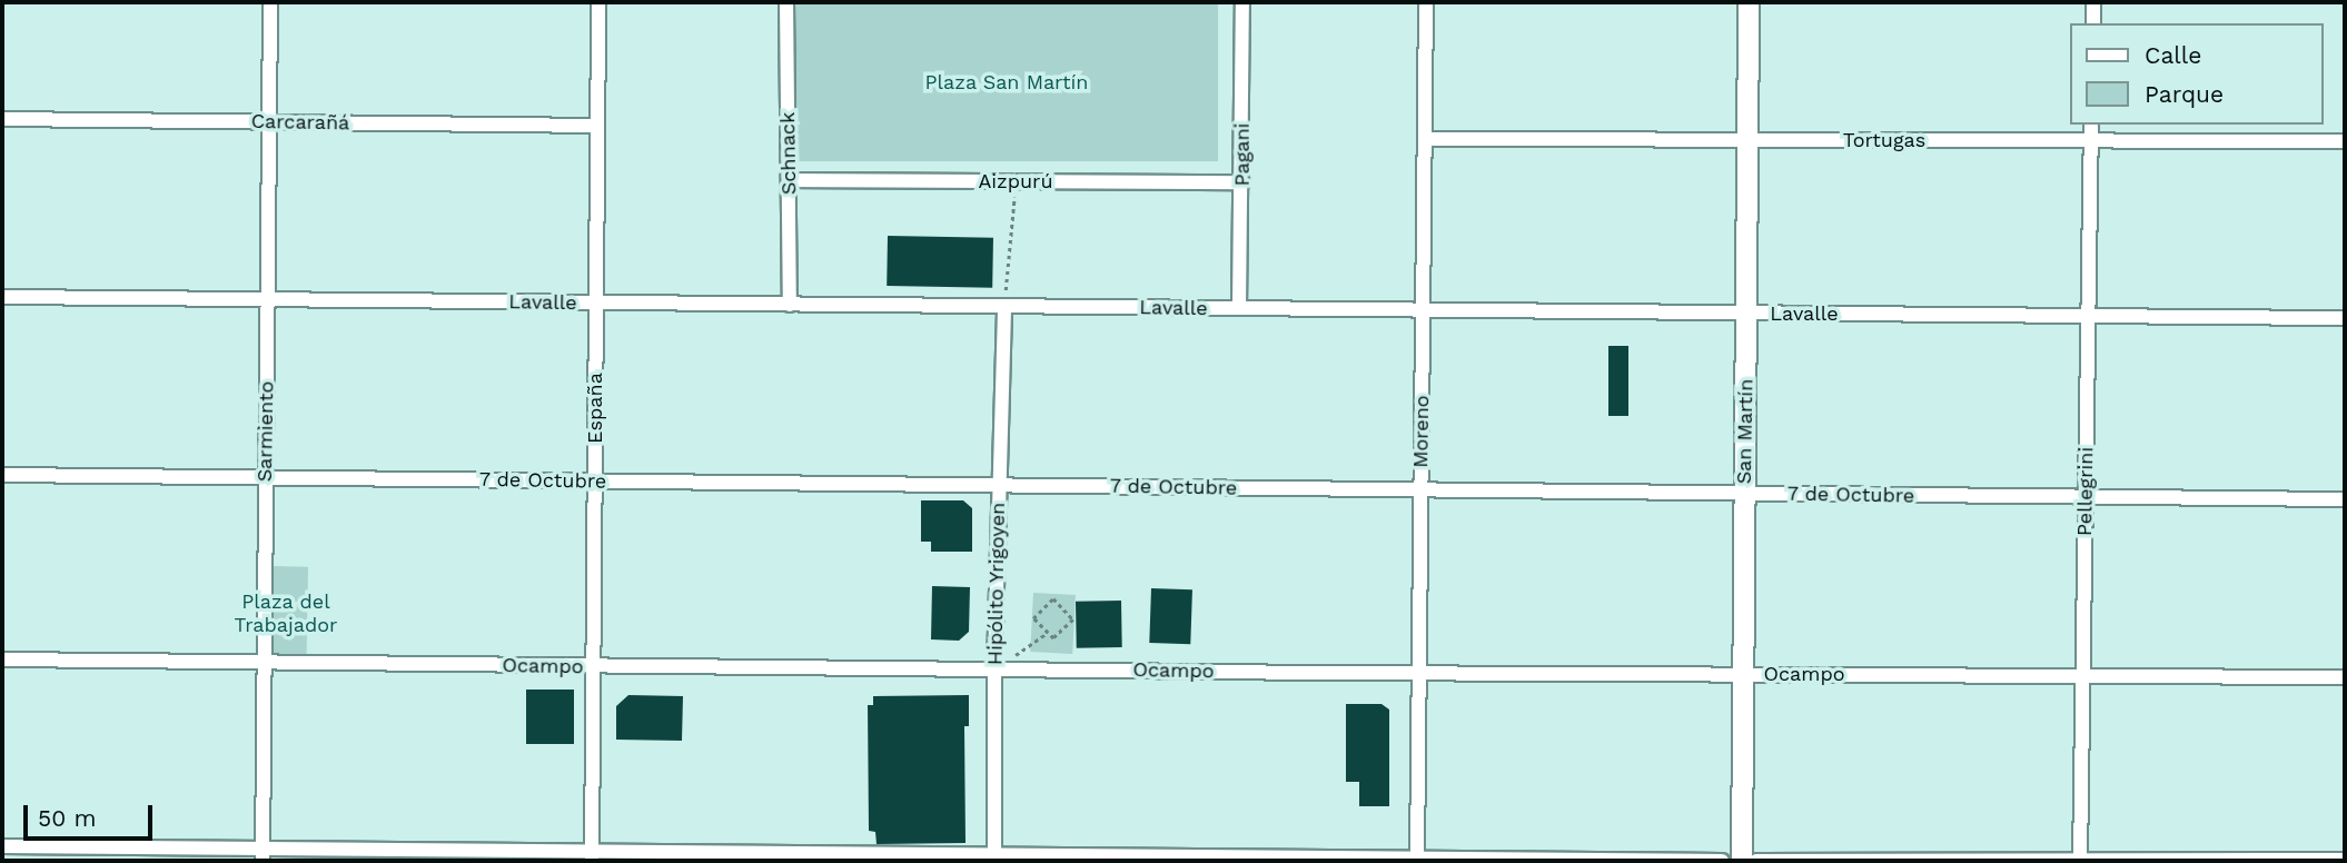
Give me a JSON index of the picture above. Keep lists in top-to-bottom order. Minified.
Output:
{"streets":{"main road":["San Martín"],"street":["Carcarañá","Tortugas","Schnack","Pagani","Aizpurú","Lavalle","España","Sarmiento","Moreno","7 de Octubre","Pellegrini","Hipólito Yrigoyen","Ocampo"]},"crossings":[["Carcarañá","España"],["Carcarañá","Sarmiento"],["Tortugas","Moreno"],["Tortugas","San Martín"],["Tortugas","Pellegrini"],["Schnack","Aizpurú"],["Schnack","Lavalle"],["Pagani","Aizpurú"],["Pagani","Lavalle"],["Lavalle","España"],["Lavalle","Sarmiento"],["Lavalle","Moreno"],["Lavalle","San Martín"],["Lavalle","Pellegrini"],["Lavalle","Hipólito Yrigoyen"],["España","7 de Octubre"],["España","Ocampo"],["Sarmiento","7 de Octubre"],["Sarmiento","Ocampo"],["Moreno","7 de Octubre"],["Moreno","Ocampo"],["San Martín","7 de Octubre"],["San Martín","Ocampo"],["7 de Octubre","Pellegrini"],["7 de Octubre","Hipólito Yrigoyen"],["Pellegrini","Ocampo"],["Hipólito Yrigoyen","Ocampo"]],"parks":["Plaza San Martín","Plaza del Trabajador"],"legend":["Calle","Parque"],"scale_bar":"50 m"}
